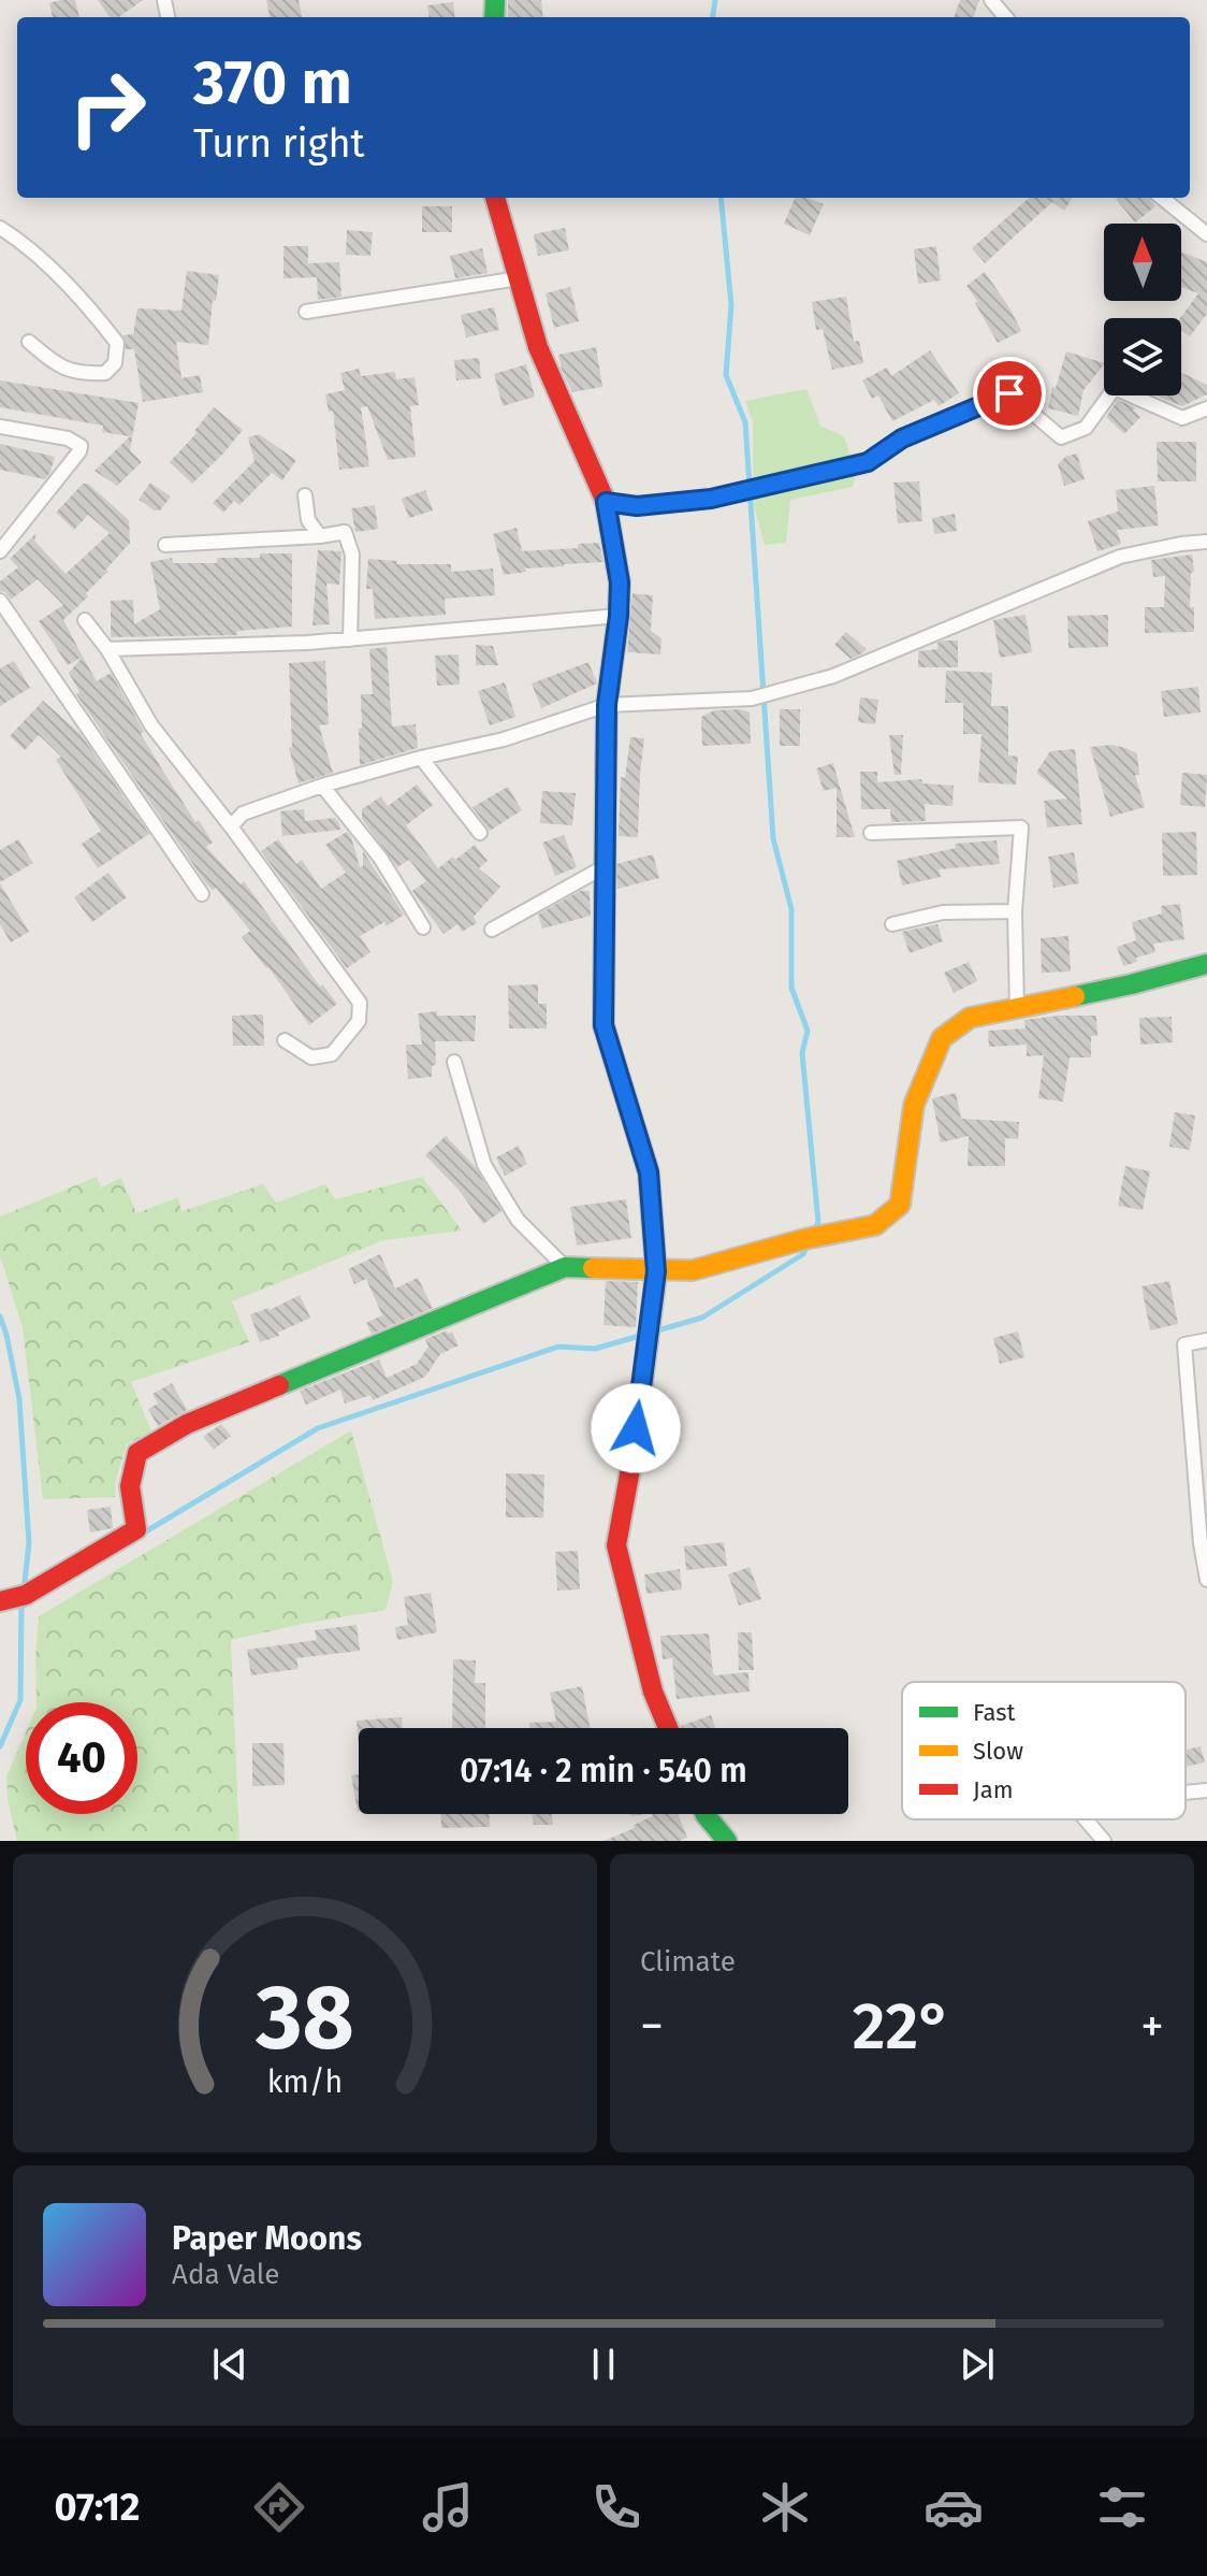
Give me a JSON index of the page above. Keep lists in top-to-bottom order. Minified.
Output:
{"legend":["Fast","Slow","Jam"],"north":"top","page":{"turn":["370 m","Turn right"],"limit":"40","trip":"07:14 · 2 min · 540 m","tile":"Climate","heat":["−","22°","+"],"song":["Paper Moons","Ada Vale"],"tabs":"07:12","gauge":["38","km/h"]}}
